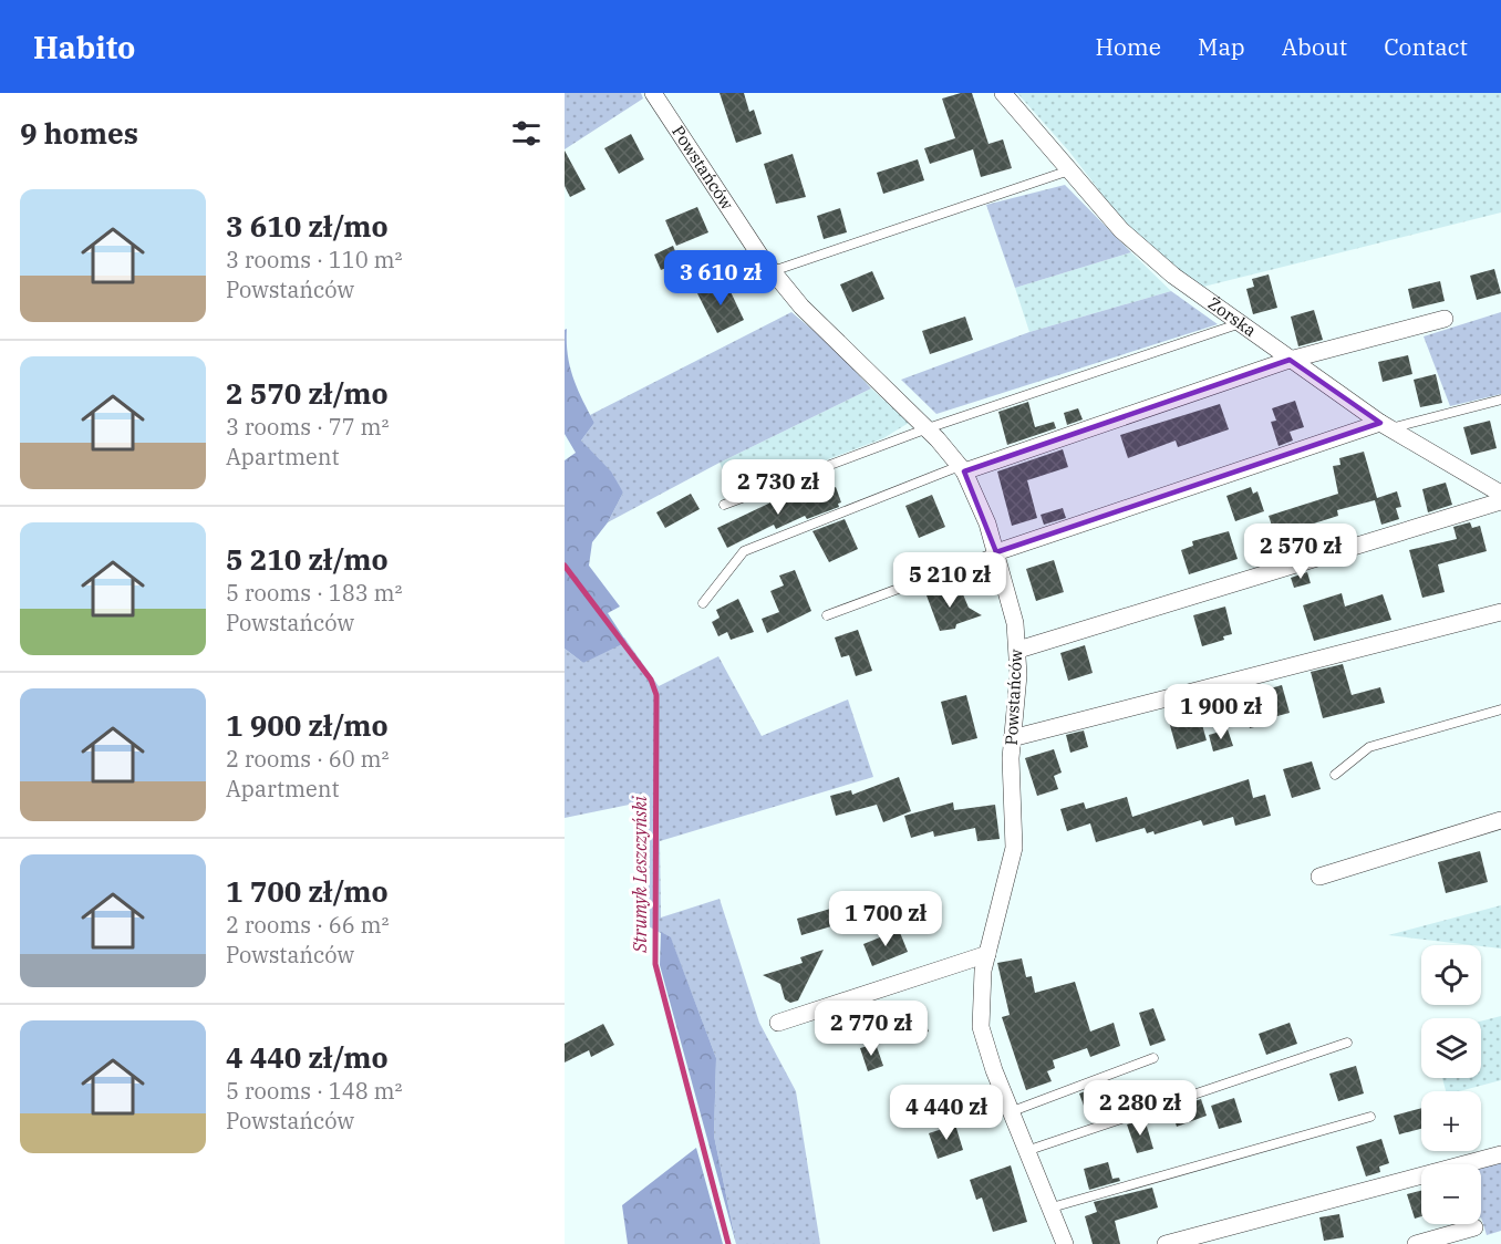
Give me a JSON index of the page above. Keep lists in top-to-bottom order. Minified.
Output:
{"streets":{"street":["Powstańców","Żorska"]},"water":["Strumyk Leszczyński"],"page":{"header":"Habito","nav":["Home","Map","About","Contact"],"heading":"9 homes","list":[{"name":"3 610 zł/mo","note":"3 rooms · 110 m² · Powstańców"},{"name":"2 570 zł/mo","note":"3 rooms · 77 m² · Apartment"},{"name":"5 210 zł/mo","note":"5 rooms · 183 m² · Powstańców"},{"name":"1 900 zł/mo","note":"2 rooms · 60 m² · Apartment"},{"name":"1 700 zł/mo","note":"2 rooms · 66 m² · Powstańców"},{"name":"4 440 zł/mo","note":"5 rooms · 148 m² · Powstańców"}],"price":["3 610 zł","2 730 zł","2 570 zł","5 210 zł","1 900 zł","1 700 zł","2 770 zł","2 280 zł","4 440 zł"],"map_buttons":["+","−"]}}
